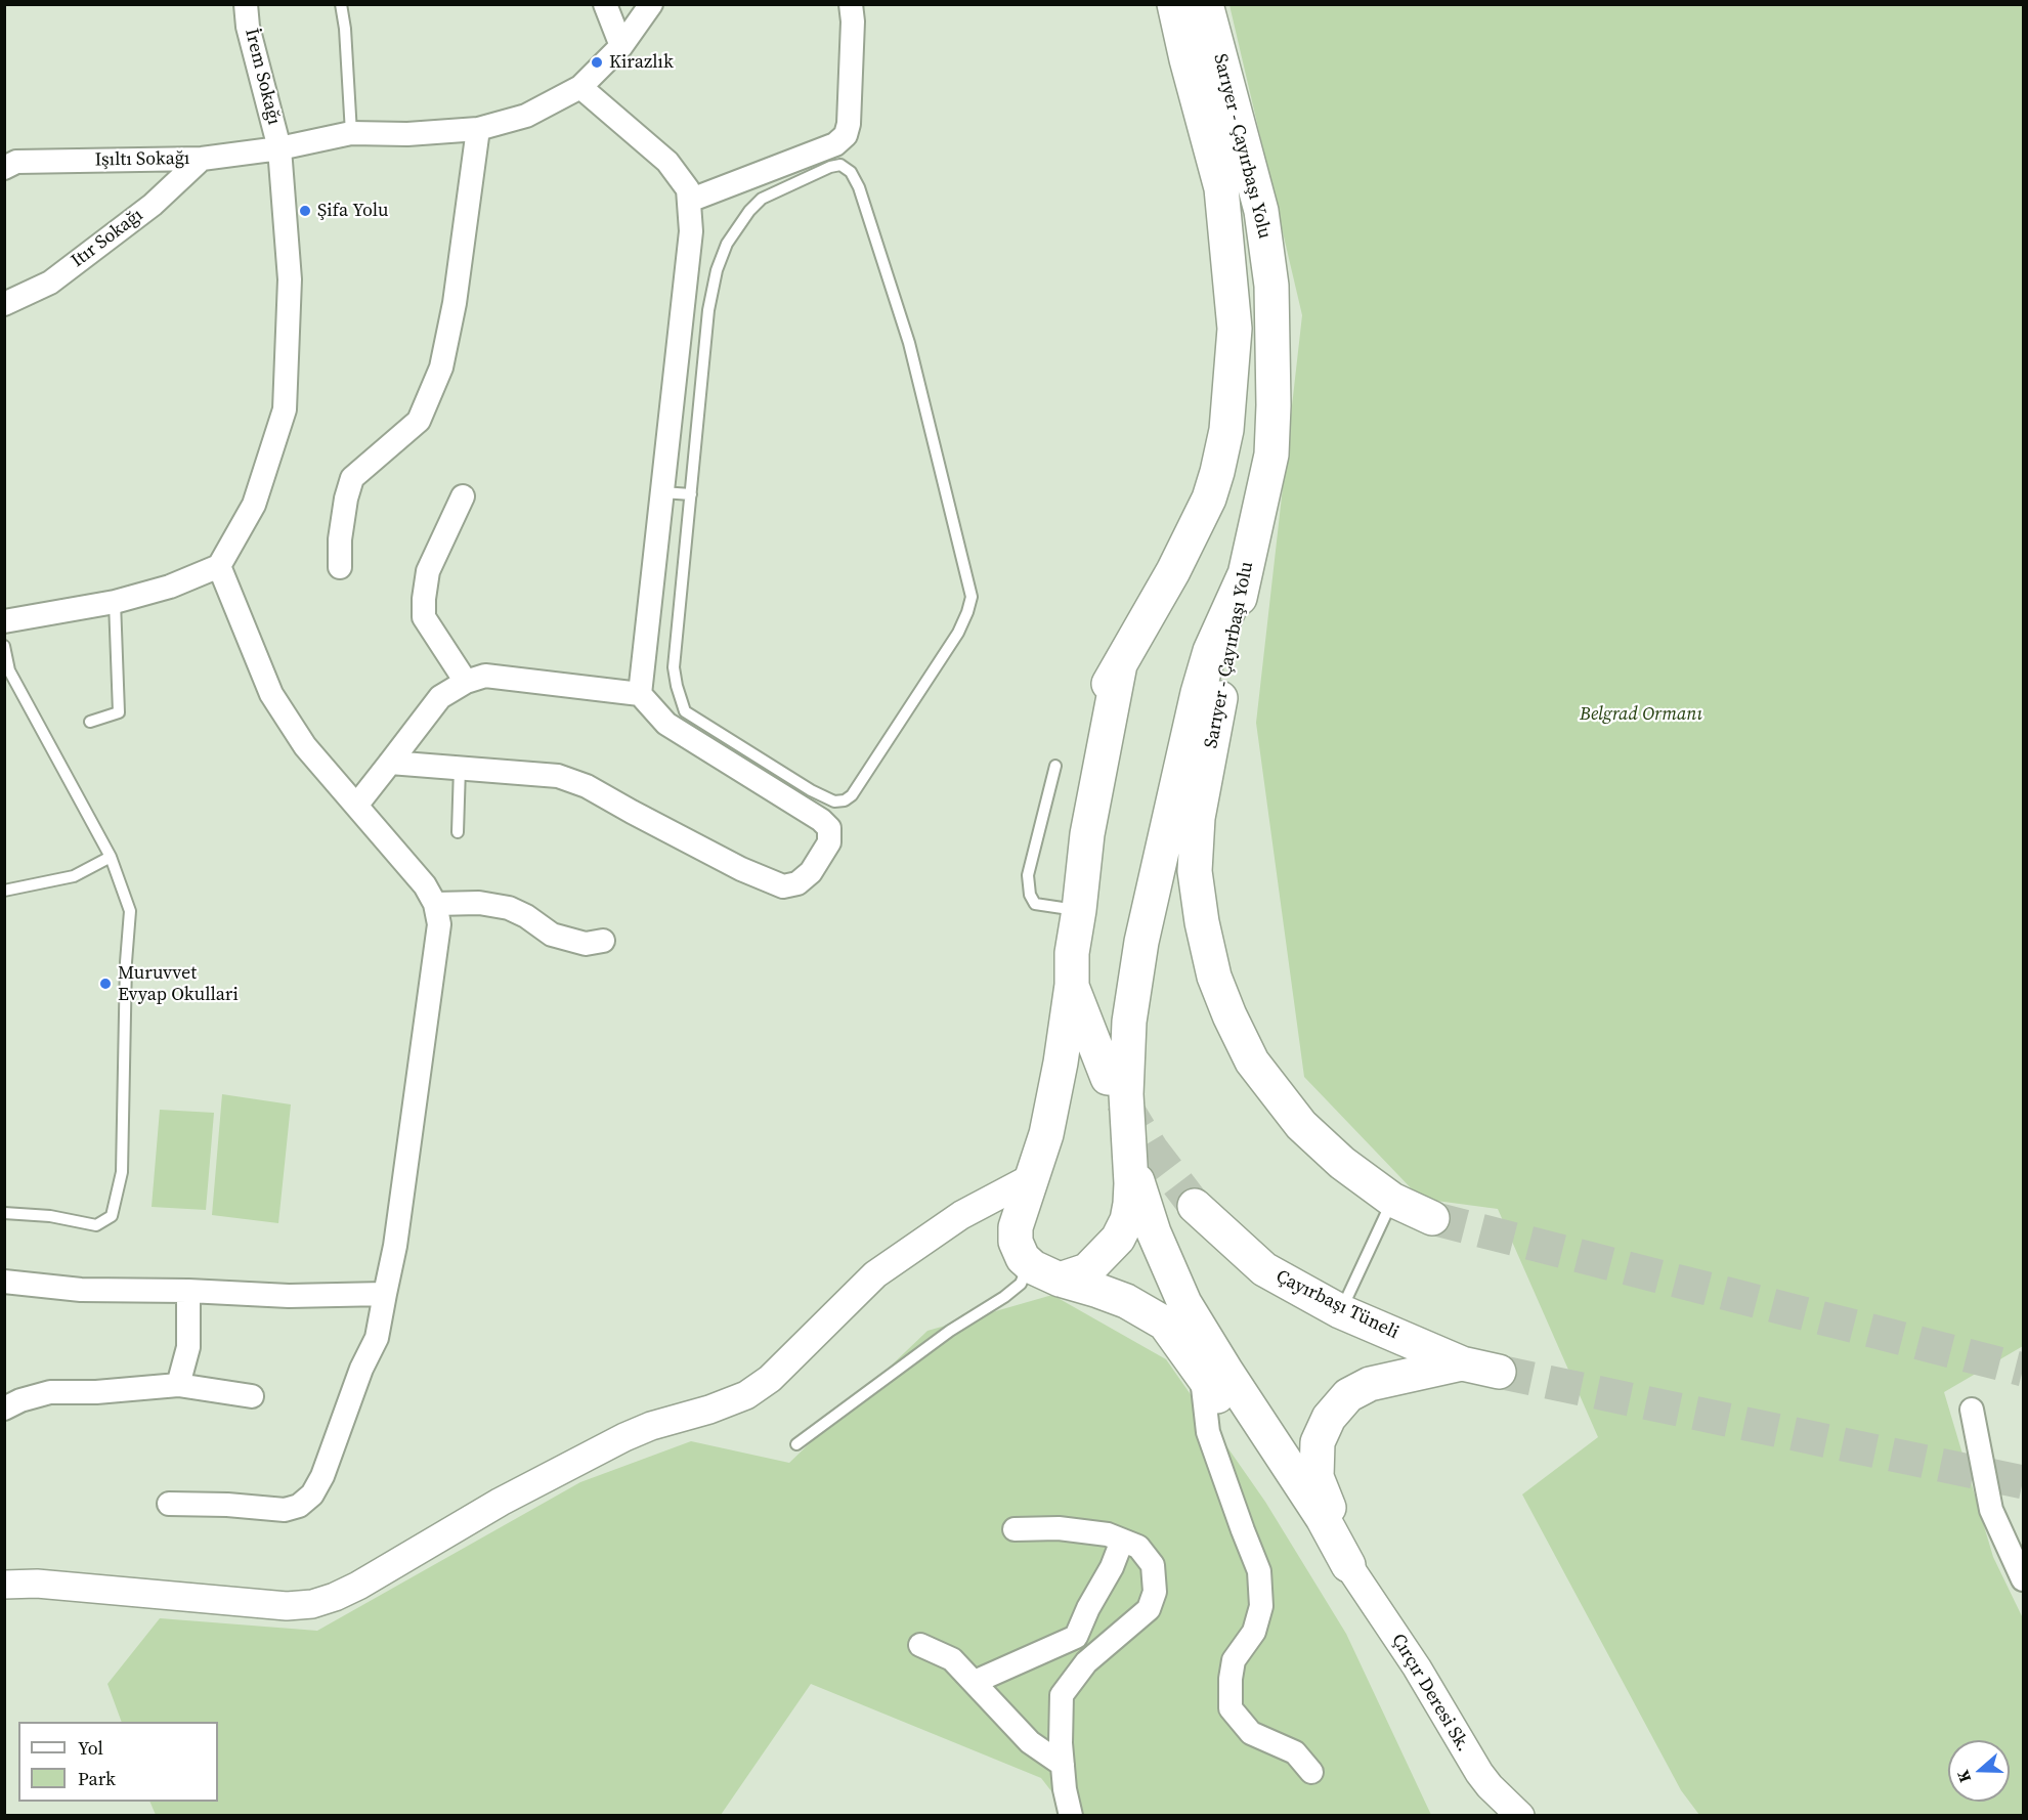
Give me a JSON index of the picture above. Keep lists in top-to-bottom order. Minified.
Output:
{"streets":{"main road":["Sarıyer - Çayırbaşı Yolu","Çayırbaşı Tüneli"],"street":["İrem Sokağı","Işıltı Sokağı","Itır Sokağı","Çırçır Deresi Sk."]},"crossings":[["İrem Sokağı","Işıltı Sokağı"],["Işıltı Sokağı","Itır Sokağı"]],"parks":["Belgrad Ormanı"],"places":["Kirazlık","Şifa Yolu","Muruvvet Evyap Okullari"],"legend":["Yol","Park"],"north":"left"}
